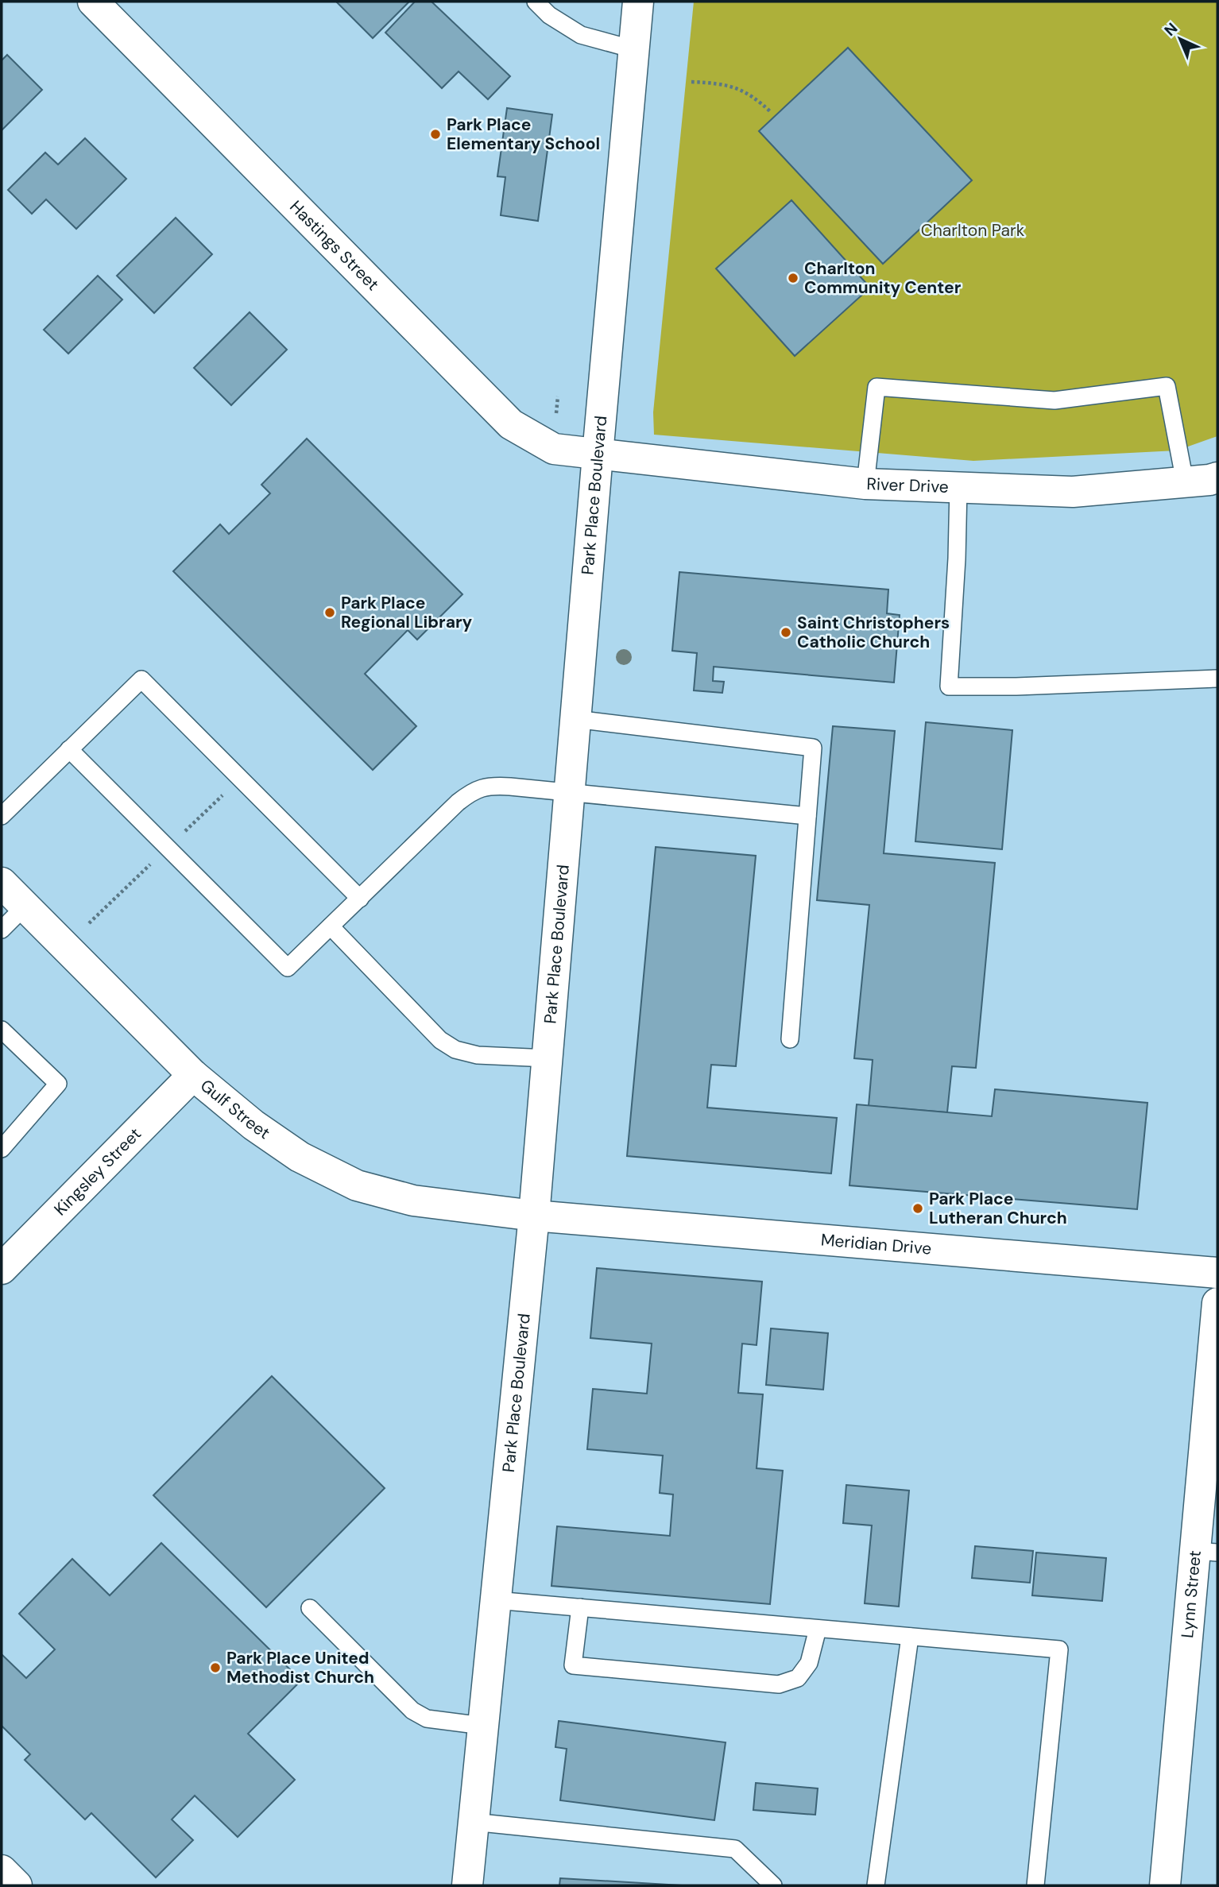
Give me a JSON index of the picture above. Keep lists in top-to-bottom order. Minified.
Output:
{"streets":{"street":["Hastings Street","River Drive","Park Place Boulevard","Gulf Street","Kingsley Street","Meridian Drive","Lynn Street"]},"crossings":[["Hastings Street","River Drive"],["Hastings Street","Park Place Boulevard"],["River Drive","Park Place Boulevard"],["Park Place Boulevard","Gulf Street"],["Park Place Boulevard","Meridian Drive"],["Gulf Street","Kingsley Street"],["Gulf Street","Meridian Drive"]],"parks":["Charlton Park"],"places":["Park Place Elementary School","Charlton Community Center","Park Place Regional Library","Saint Christophers Catholic Church","Park Place Lutheran Church","Park Place United Methodist Church"],"north":"top left"}
